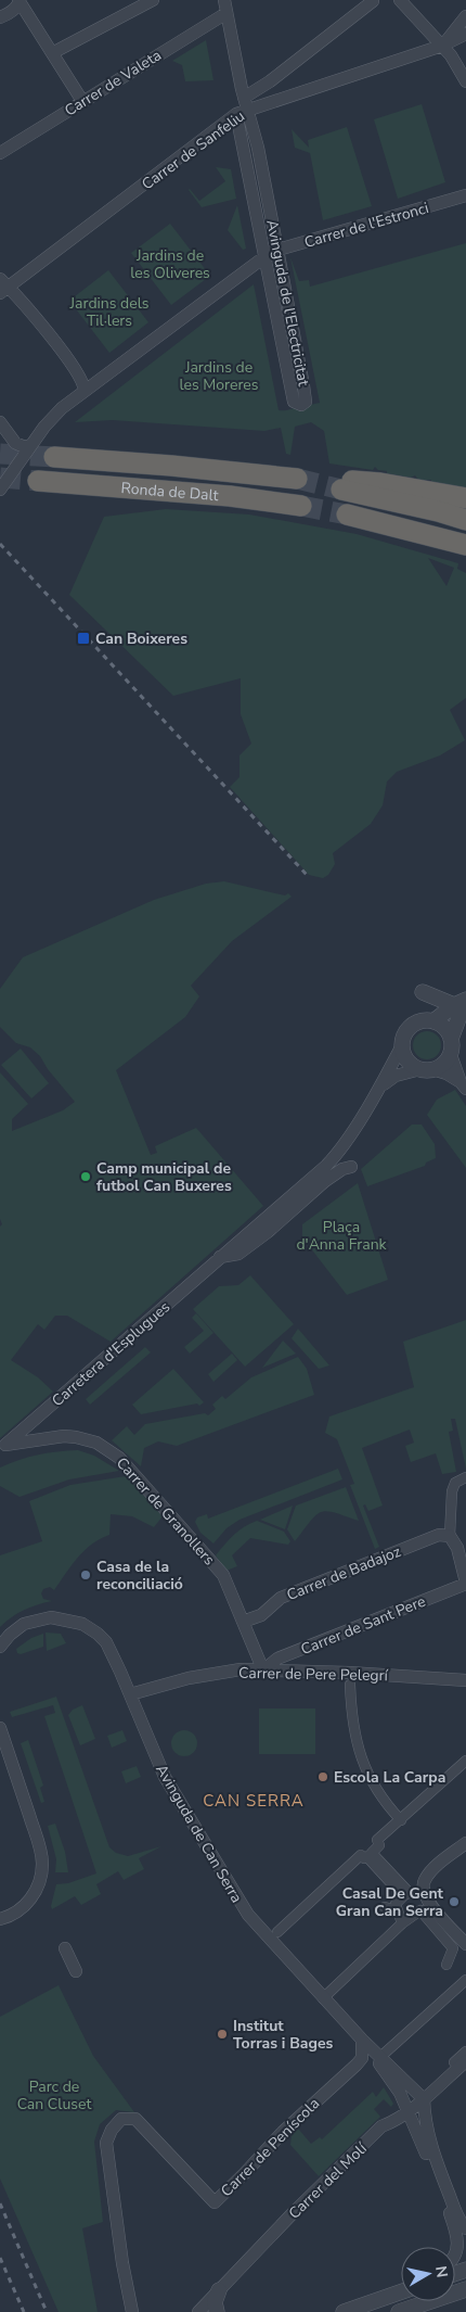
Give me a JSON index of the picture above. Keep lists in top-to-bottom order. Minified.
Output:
{"streets":{"highway":["Ronda de Dalt"],"street":["Carrer de Valeta","Carrer de Sanfeliu","Carrer de l'Estronci","Avinguda de l'Electricitat","Carretera d'Esplugues","Carrer de Granollers","Carrer de Badajoz","Carrer de Sant Pere","Carrer de Pere Pelegrí","Avinguda de Can Serra","Carrer de Peníscola","Carrer del Molí"]},"crossings":[["Carrer de Valeta","Avinguda de l'Electricitat"],["Carrer de Sanfeliu","Avinguda de l'Electricitat"],["Carrer de l'Estronci","Avinguda de l'Electricitat"],["Carretera d'Esplugues","Carrer de Granollers"],["Carrer de Granollers","Carrer de Badajoz"],["Carrer de Granollers","Carrer de Sant Pere"],["Carrer de Granollers","Carrer de Pere Pelegrí"],["Carrer de Sant Pere","Carrer de Pere Pelegrí"],["Carrer de Pere Pelegrí","Avinguda de Can Serra"],["Avinguda de Can Serra","Carrer de Peníscola"],["Avinguda de Can Serra","Carrer del Molí"]],"districts":["CAN SERRA"],"parks":["Jardins de les Oliveres","Jardins dels Til·lers","Jardins de les Moreres","Plaça d'Anna Frank","Parc de Can Cluset"],"places":{"transit":["Can Boixeres"],"other":["Camp municipal de futbol Can Buxeres","Casa de la reconciliació","Escola La Carpa","Casal De Gent Gran Can Serra","Institut Torras i Bages"]},"north":"right"}
